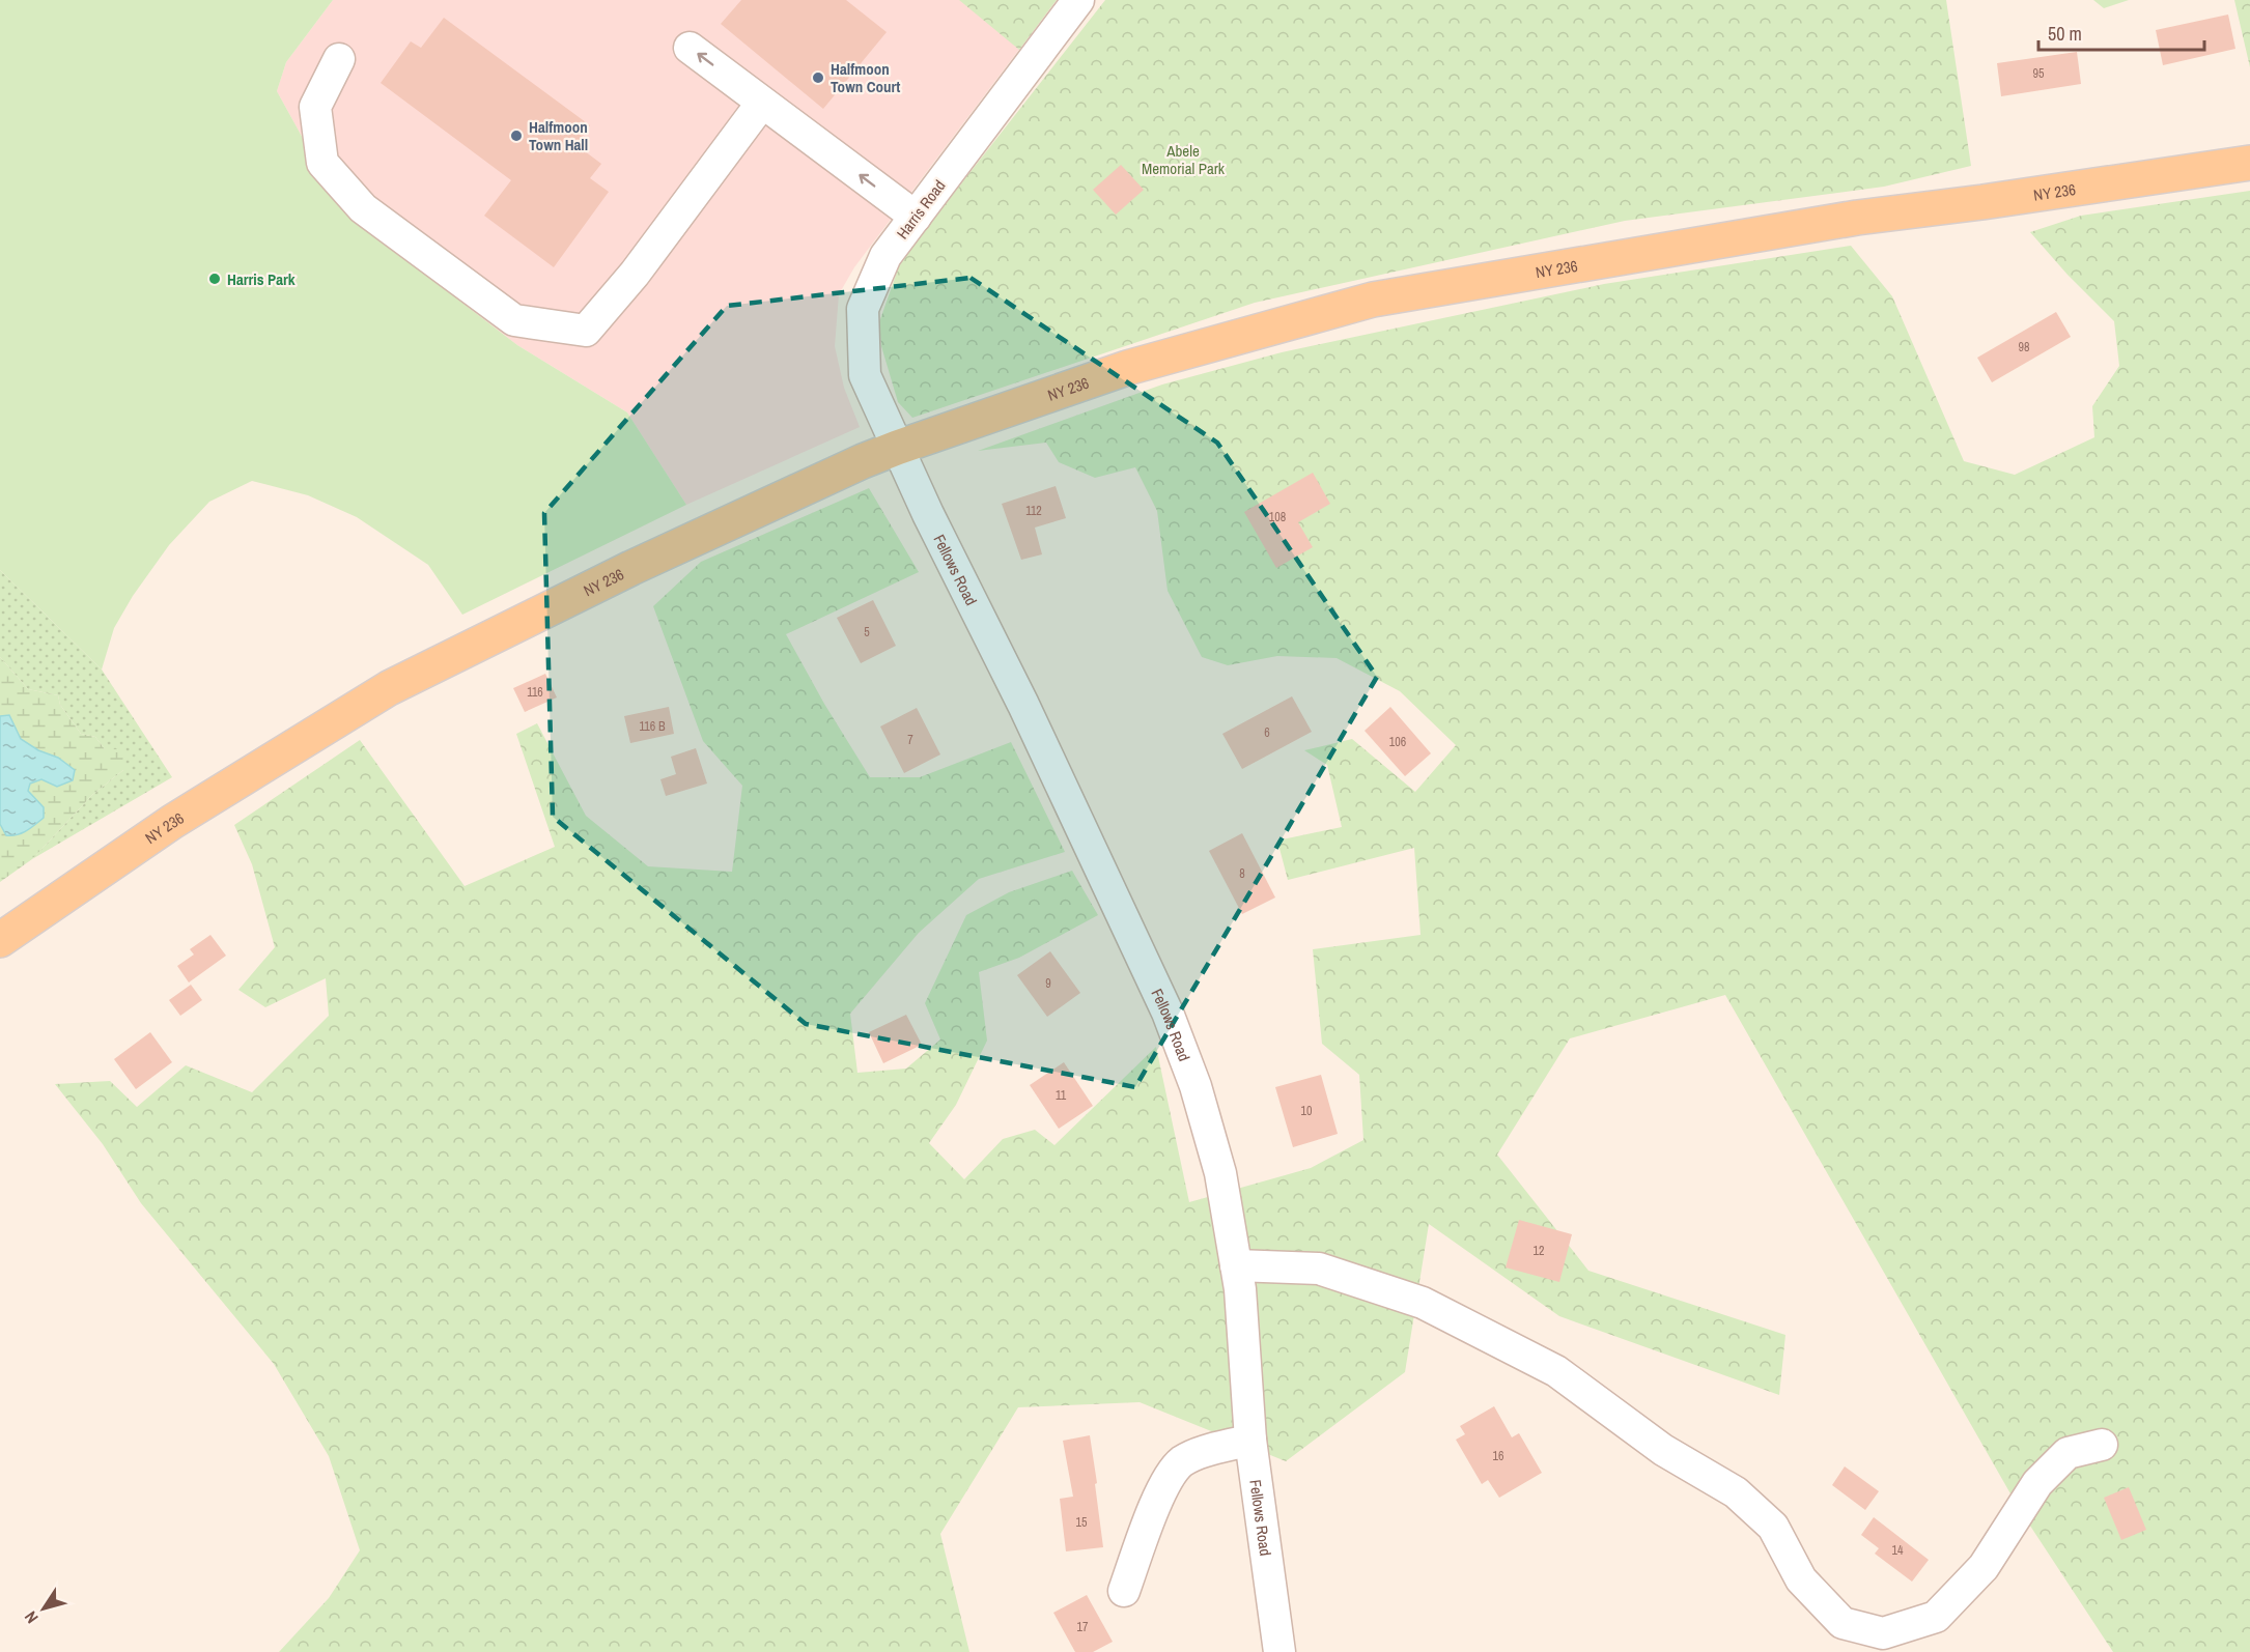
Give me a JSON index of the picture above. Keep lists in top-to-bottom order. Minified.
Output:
{"streets":{"main road":["NY 236"],"street":["Harris Road","Fellows Road"]},"crossings":[["NY 236","Harris Road"],["NY 236","Fellows Road"],["Harris Road","Fellows Road"]],"parks":["Abele Memorial Park"],"places":["Halfmoon Town Court","Halfmoon Town Hall","Harris Park"],"house_numbers":["95","98","112","108","5","116","116 B","6","7","106","8","9","11","10","12","16","15","14","17"],"scale_bar":"50 m","north":"bottom left"}
